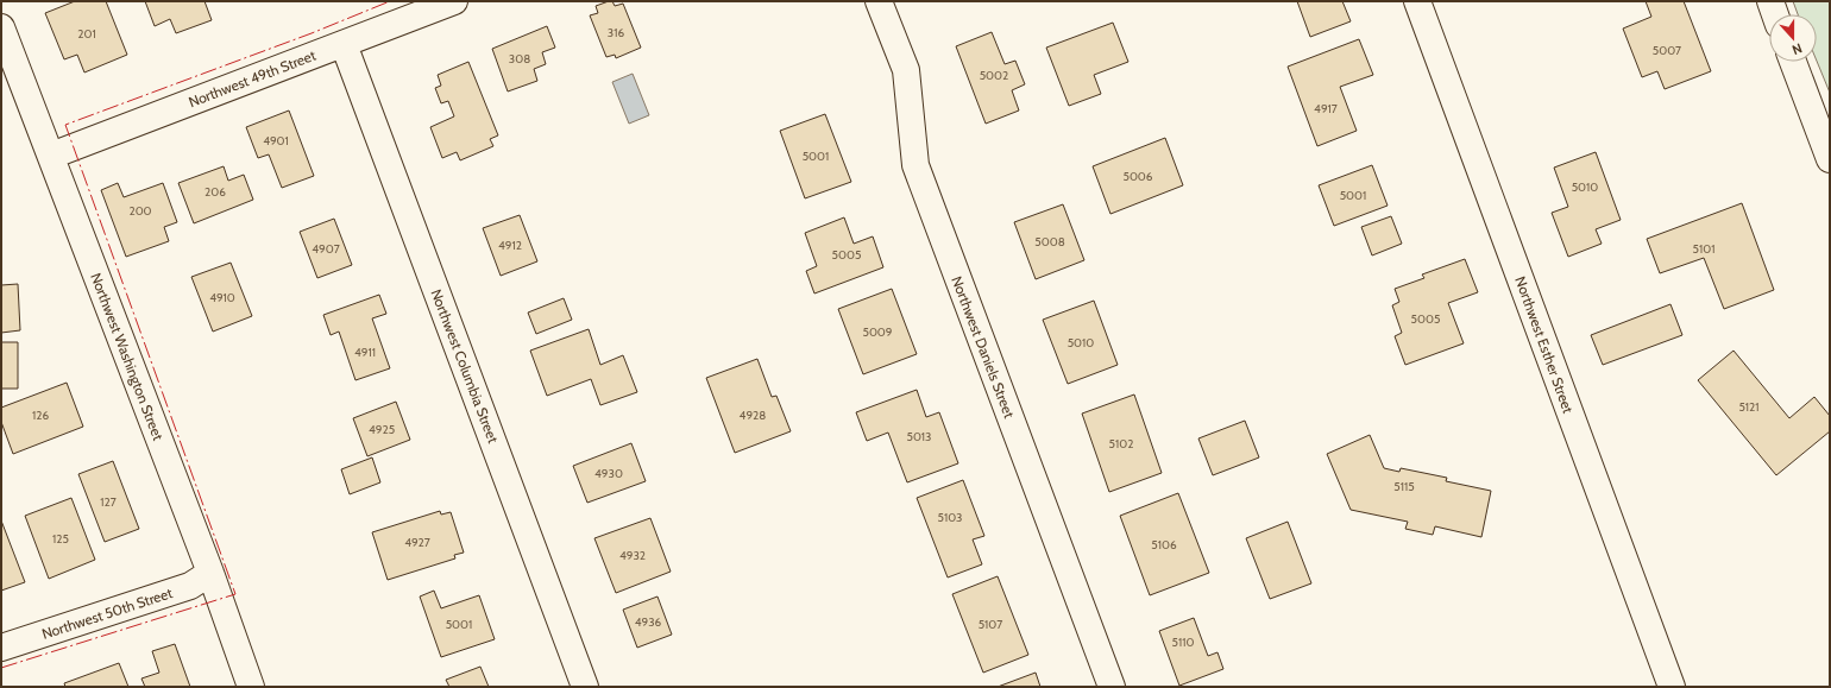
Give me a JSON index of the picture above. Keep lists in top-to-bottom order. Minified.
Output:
{"streets":{"street":["Northwest 49th Street","Northwest Esther Street","Northwest Daniels Street","Northwest Washington Street","Northwest Columbia Street","Northwest 50th Street"]},"crossings":[["Northwest 49th Street","Northwest Washington Street"],["Northwest 49th Street","Northwest Columbia Street"],["Northwest Washington Street","Northwest 50th Street"]],"house_numbers":["316","201","5007","308","5002","4917","4901","5001","5006","5010","206","5001","200","5008","4912","4907","5101","5005","4910","5005","5009","5010","4911","5121","126","4928","4925","5013","5102","4930","5115","127","5103","125","4927","5106","4932","4936","5001","5107","5110"],"north":"bottom"}
